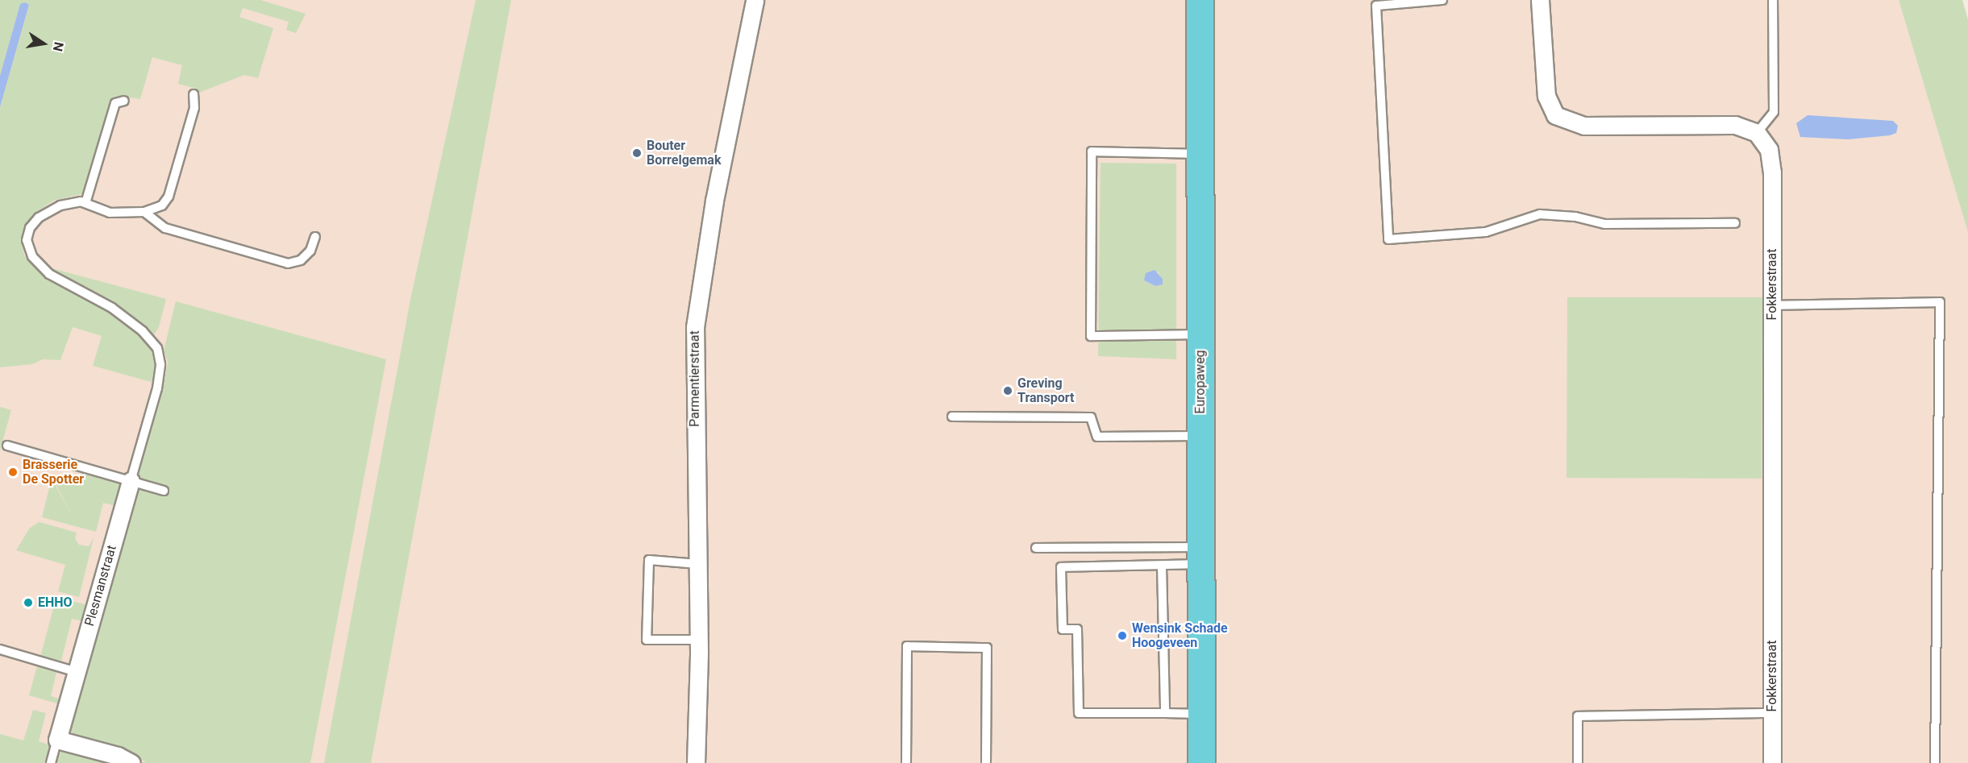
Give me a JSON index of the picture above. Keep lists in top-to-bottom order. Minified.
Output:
{"streets":{"main road":["Europaweg"],"street":["Fokkerstraat","Parmentierstraat","Plesmanstraat"]},"places":["Bouter Borrelgemak","Greving Transport","Brasserie De Spotter","EHHO","Wensink Schade Hoogeveen"],"north":"right"}
